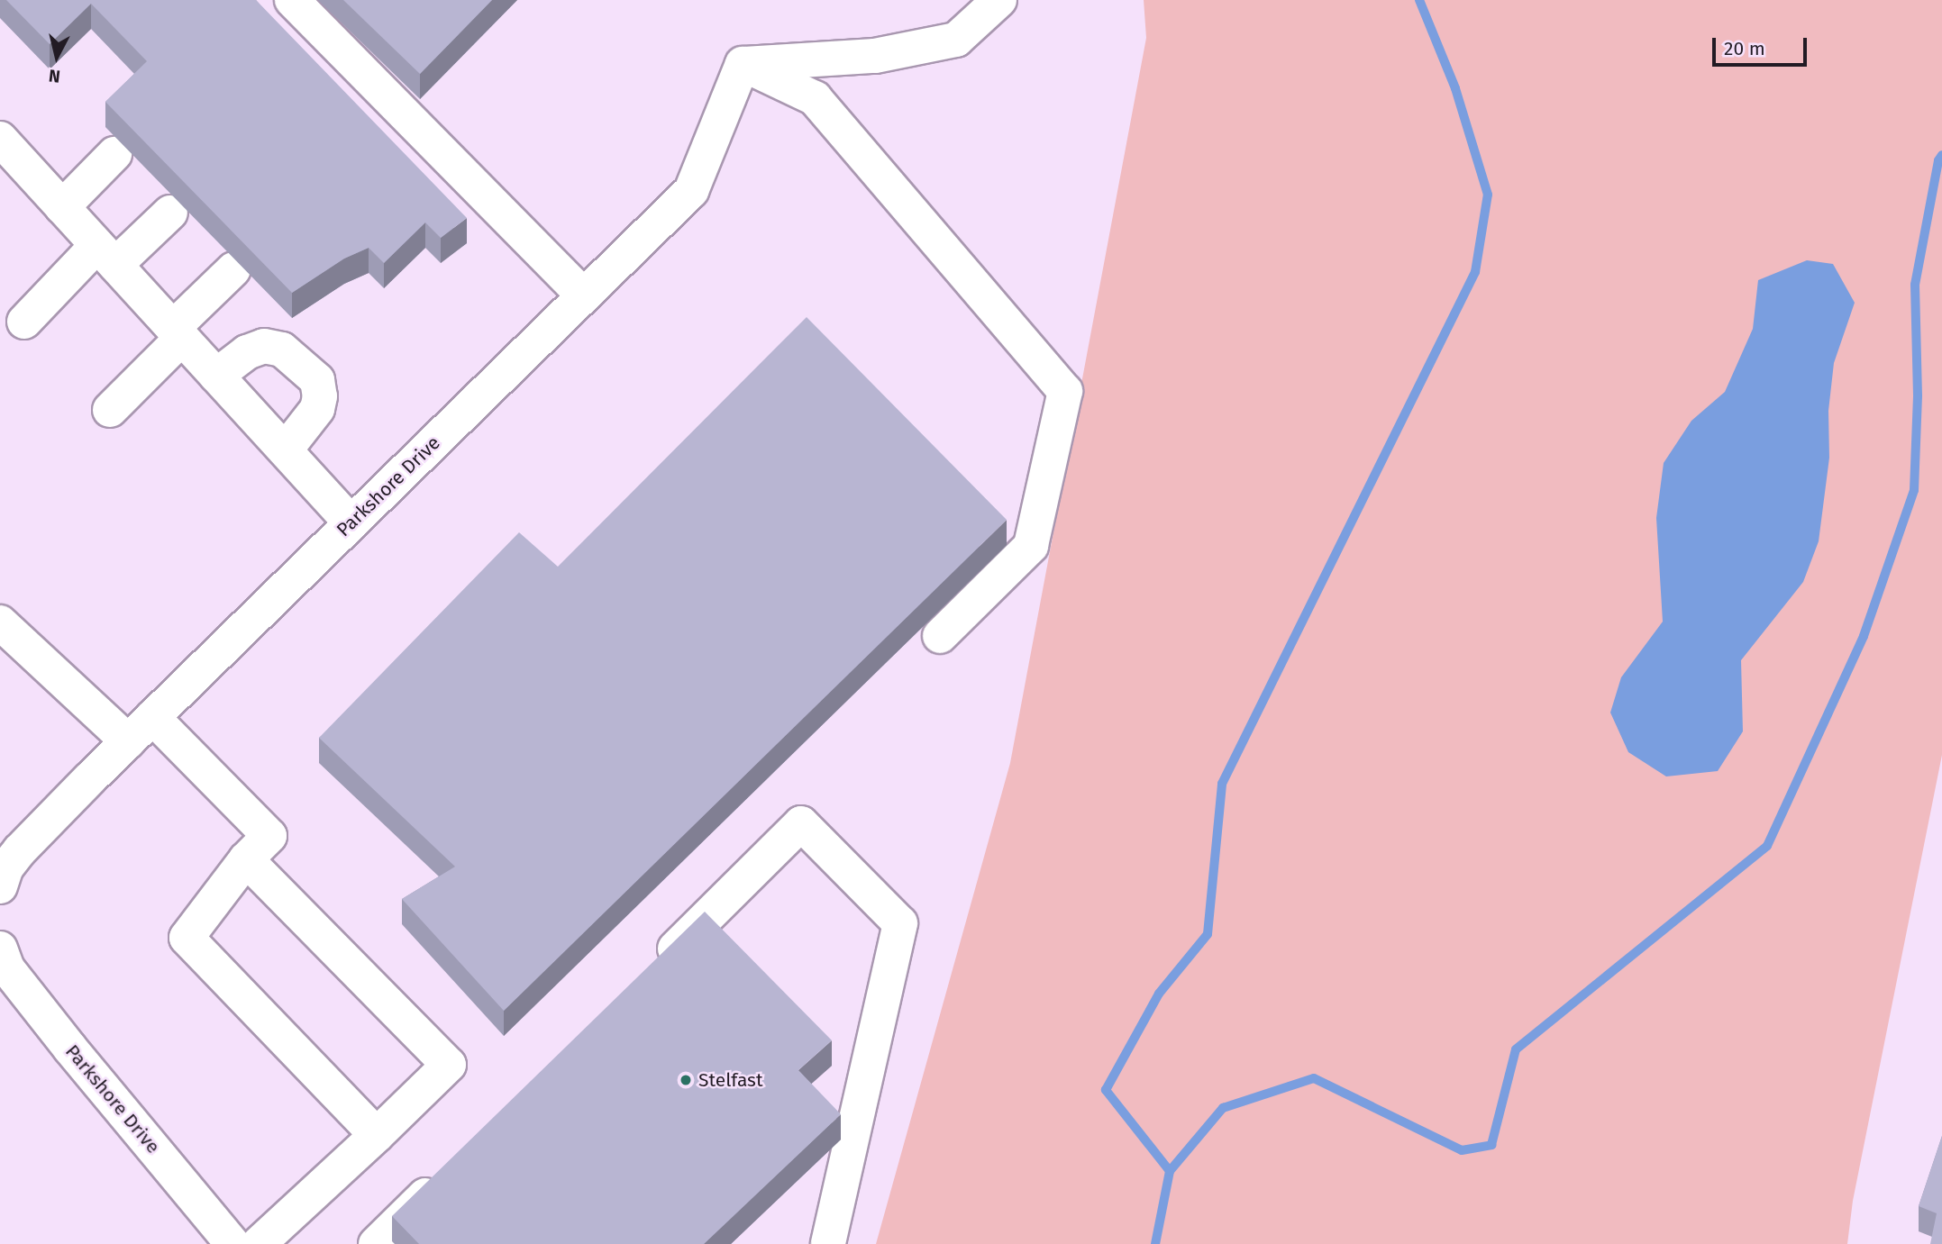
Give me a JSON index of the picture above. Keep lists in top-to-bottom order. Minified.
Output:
{"streets":{"street":["Parkshore Drive"]},"places":["Stelfast"],"scale_bar":"20 m","north":"bottom"}
